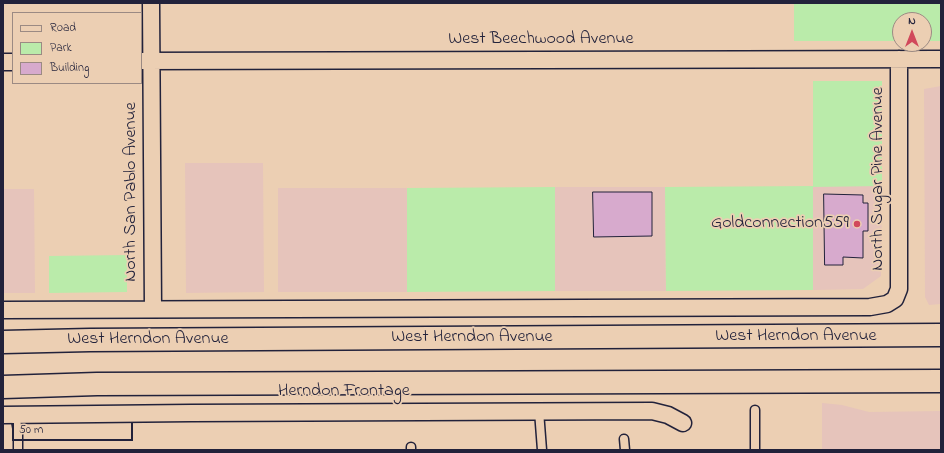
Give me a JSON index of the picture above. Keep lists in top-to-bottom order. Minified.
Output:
{"streets":{"main road":["West Herndon Avenue"],"street":["West Beechwood Avenue","North Sugar Pine Avenue","North San Pablo Avenue","Herndon Frontage"]},"crossings":[["West Beechwood Avenue","North Sugar Pine Avenue"],["West Beechwood Avenue","North San Pablo Avenue"],["North Sugar Pine Avenue","West Herndon Avenue"],["North San Pablo Avenue","West Herndon Avenue"]],"places":["Goldconnection559"],"legend":["Road","Park","Building"],"scale_bar":"50 m","north":"top"}
